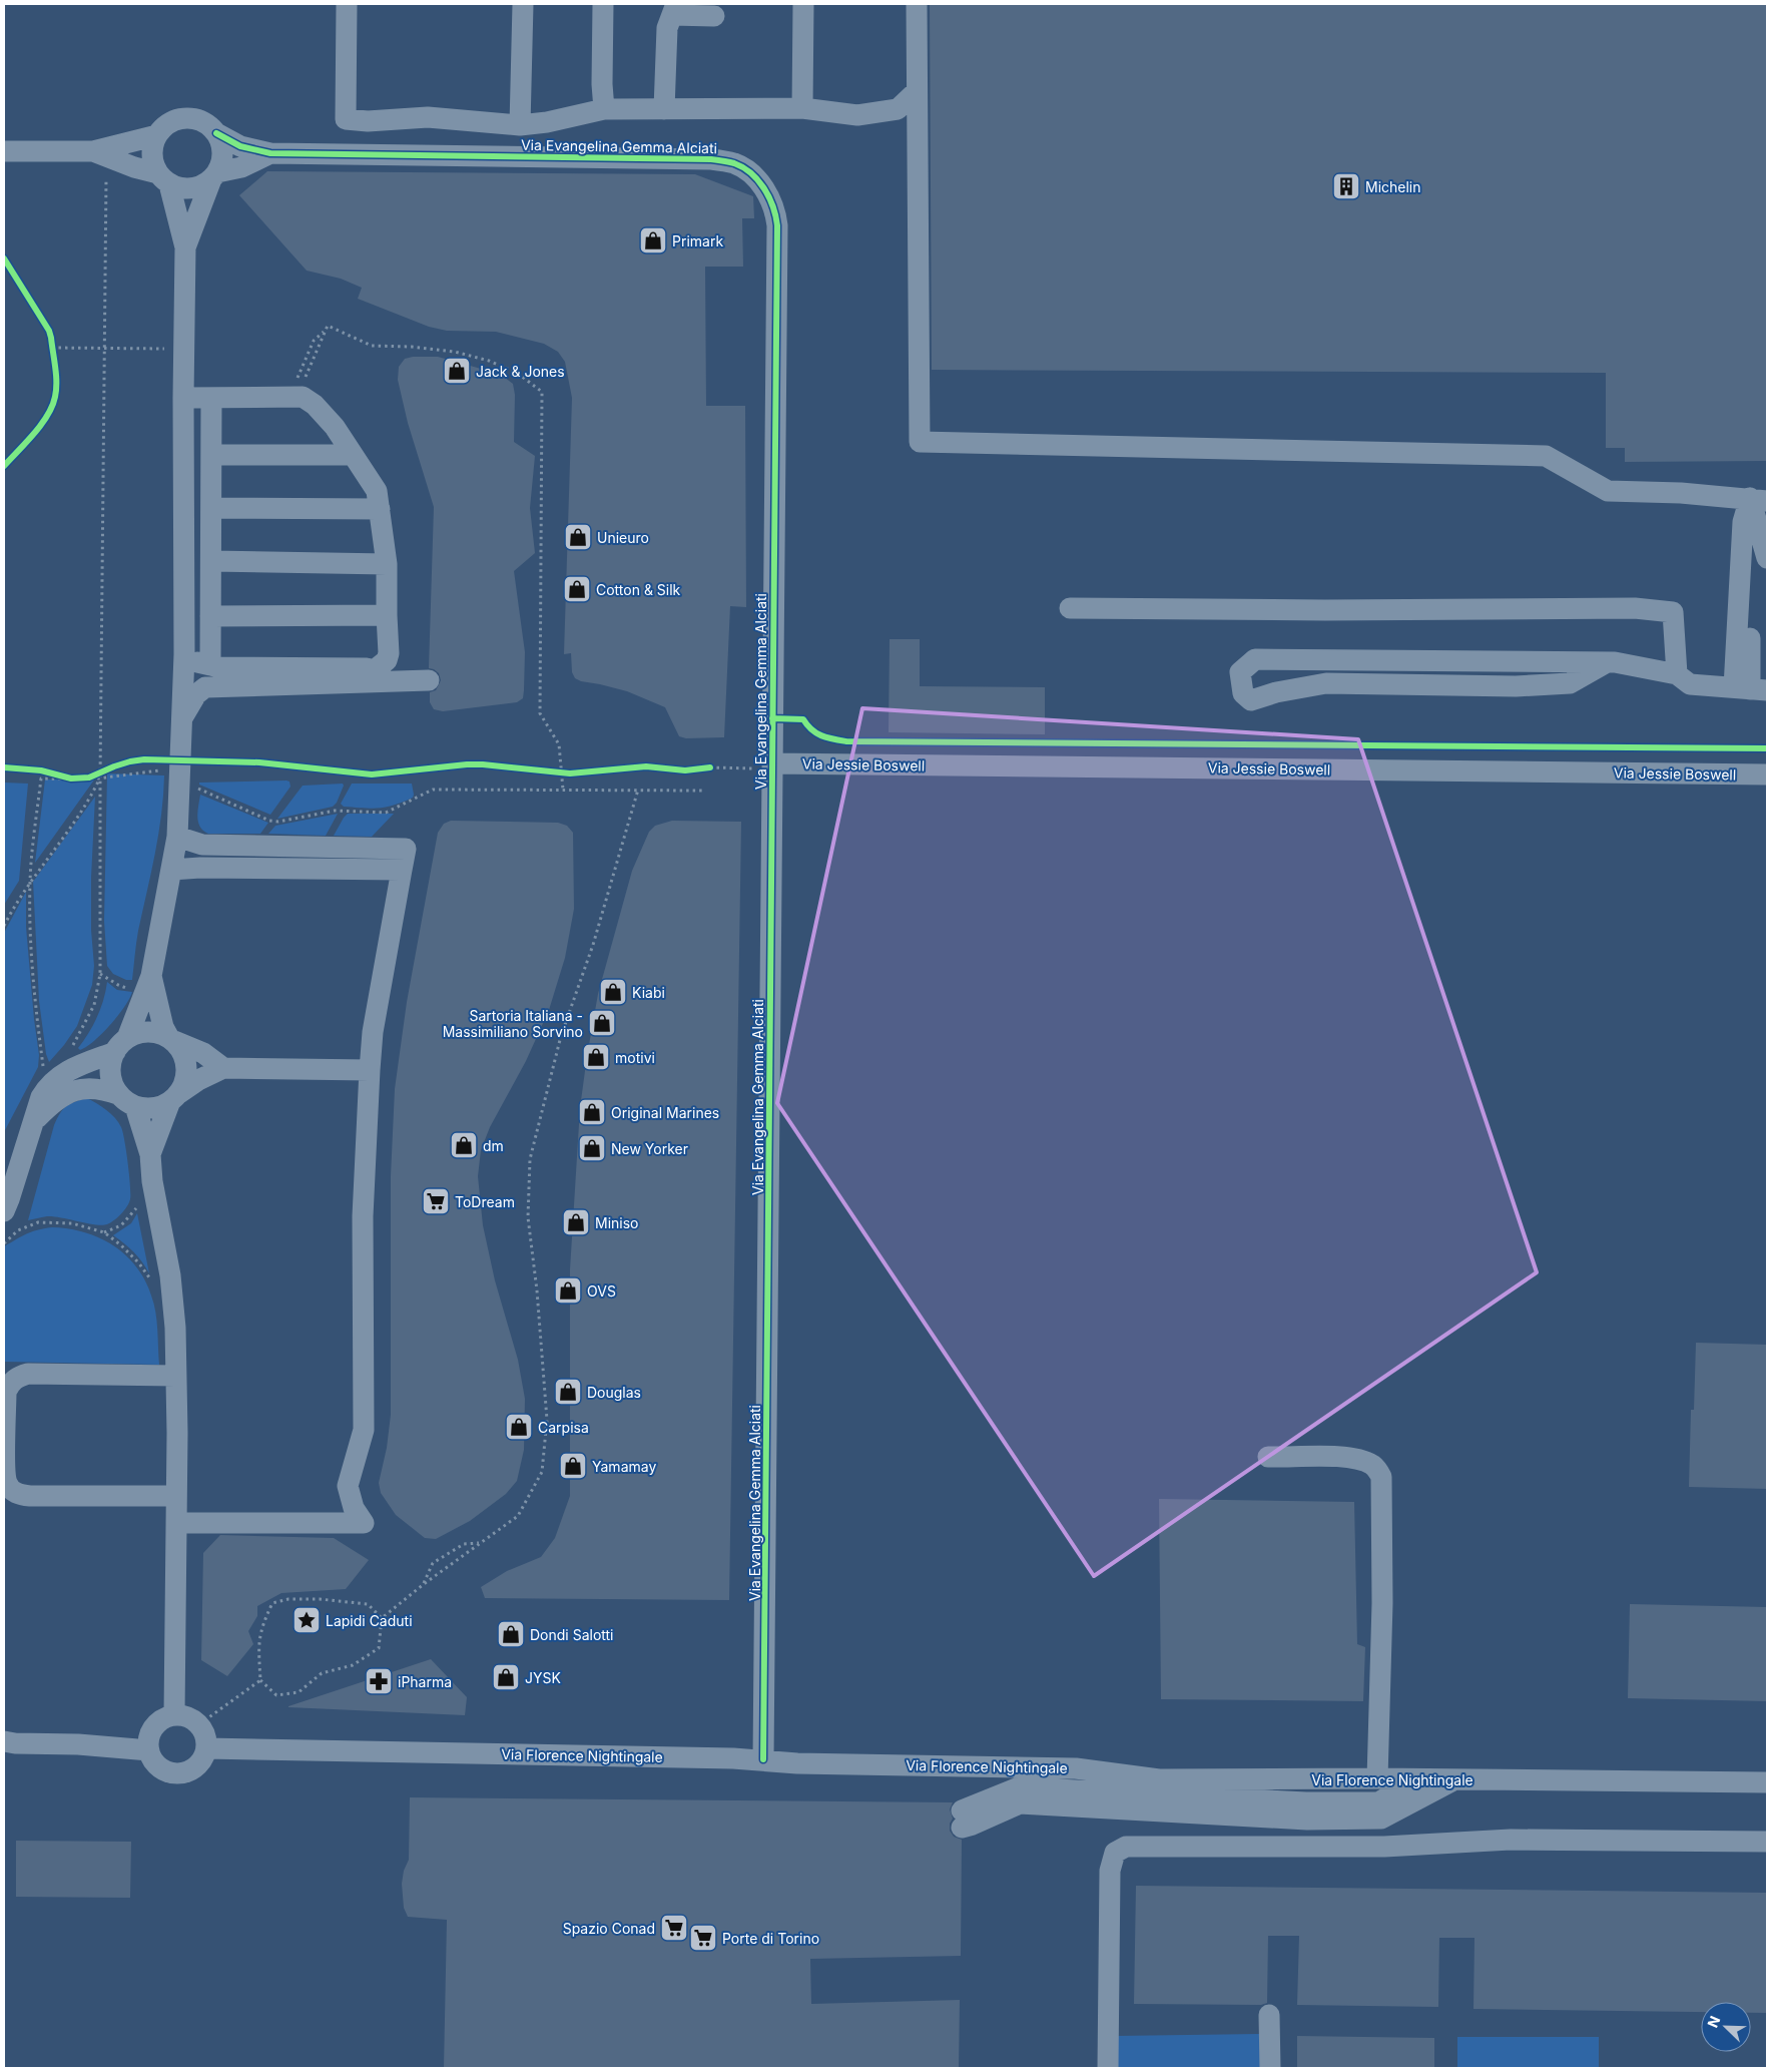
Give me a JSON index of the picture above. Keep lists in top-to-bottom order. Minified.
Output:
{"streets":{"street":["Via Evangelina Gemma Alciati","Via Jessie Boswell","Via Florence Nightingale"]},"crossings":[["Via Evangelina Gemma Alciati","Via Jessie Boswell"],["Via Evangelina Gemma Alciati","Via Florence Nightingale"]],"places":{"building":["Michelin"],"shop":["Primark","Jack & Jones","Unieuro","Cotton & Silk","Kiabi","Sartoria Italiana - Massimiliano Sorvino","motivi","Original Marines","dm","New Yorker","Miniso","OVS","Douglas","Carpisa","Yamamay","Dondi Salotti","JYSK"],"supermarket":["ToDream","Spazio Conad","Porte di Torino"],"place":["Lapidi Caduti"],"pharmacy":["iPharma"]},"north":"top left"}
